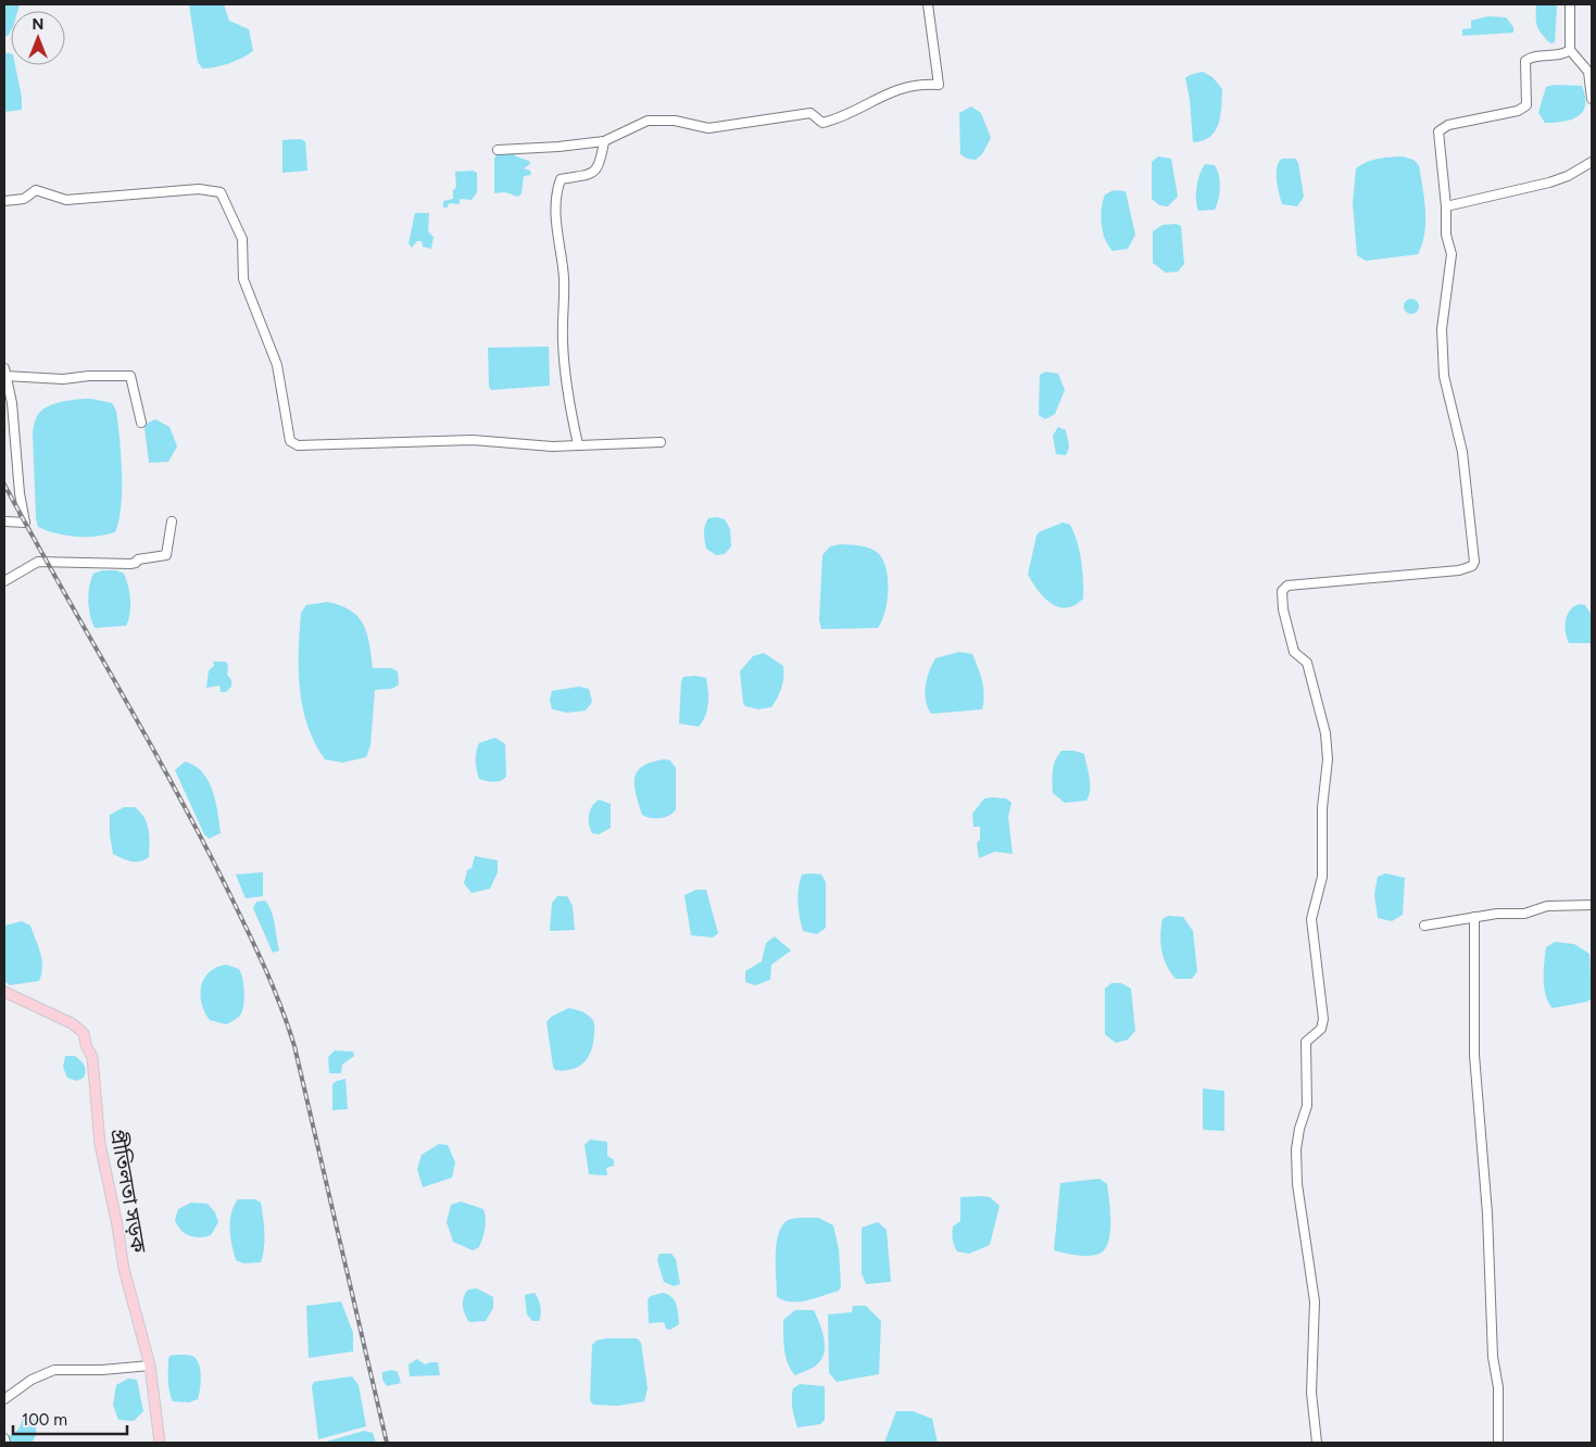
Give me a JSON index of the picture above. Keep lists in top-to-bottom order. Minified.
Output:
{"streets":{"main road":["প্রীতিলতা সড়ক"]},"scale_bar":"100 m","north":"top"}
